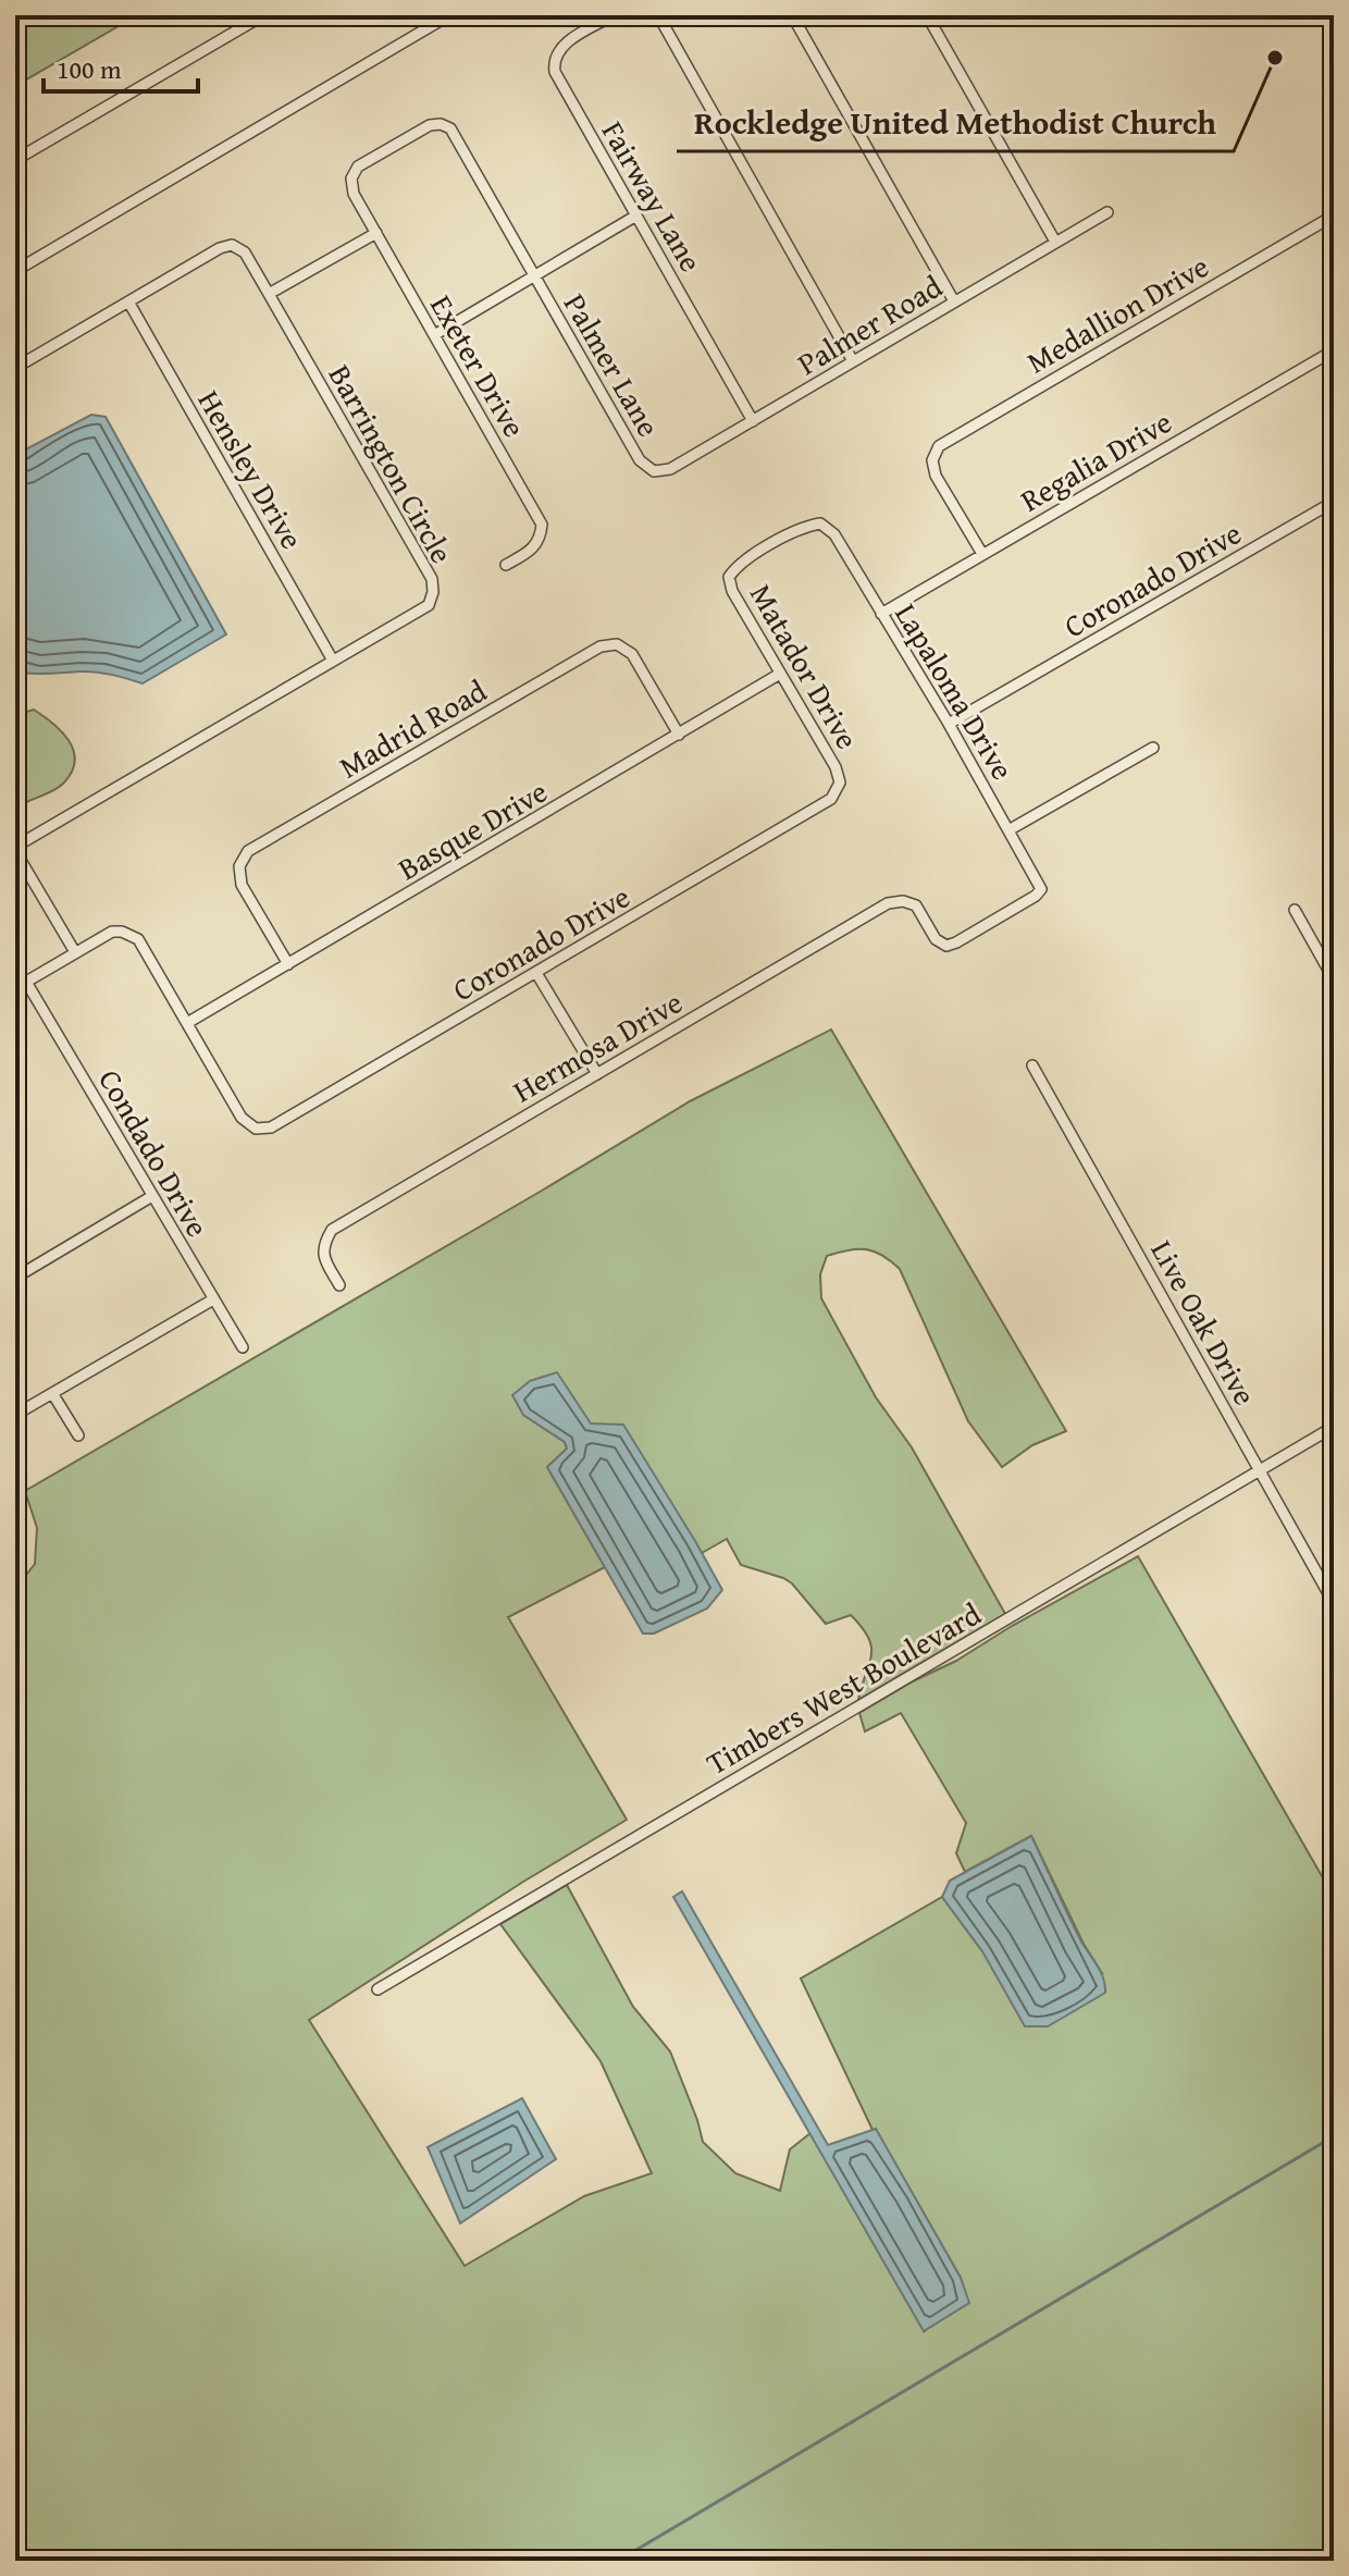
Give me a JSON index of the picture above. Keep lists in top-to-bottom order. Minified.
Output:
{"streets":{"street":["Fairway Lane","Medallion Drive","Palmer Road","Palmer Lane","Exeter Drive","Regalia Drive","Barrington Circle","Hensley Drive","Coronado Drive","Matador Drive","Lapaloma Drive","Madrid Road","Basque Drive","Hermosa Drive","Condado Drive","Live Oak Drive","Timbers West Boulevard"]},"crossings":[["Fairway Lane","Palmer Road"],["Medallion Drive","Regalia Drive"],["Palmer Road","Palmer Lane"],["Palmer Lane","Exeter Drive"],["Regalia Drive","Lapaloma Drive"],["Barrington Circle","Hensley Drive"],["Coronado Drive","Matador Drive"],["Coronado Drive","Lapaloma Drive"],["Coronado Drive","Basque Drive"],["Matador Drive","Lapaloma Drive"],["Matador Drive","Basque Drive"],["Lapaloma Drive","Hermosa Drive"],["Madrid Road","Basque Drive"],["Live Oak Drive","Timbers West Boulevard"]],"places":["Rockledge United Methodist Church"],"scale_bar":"100 m"}
